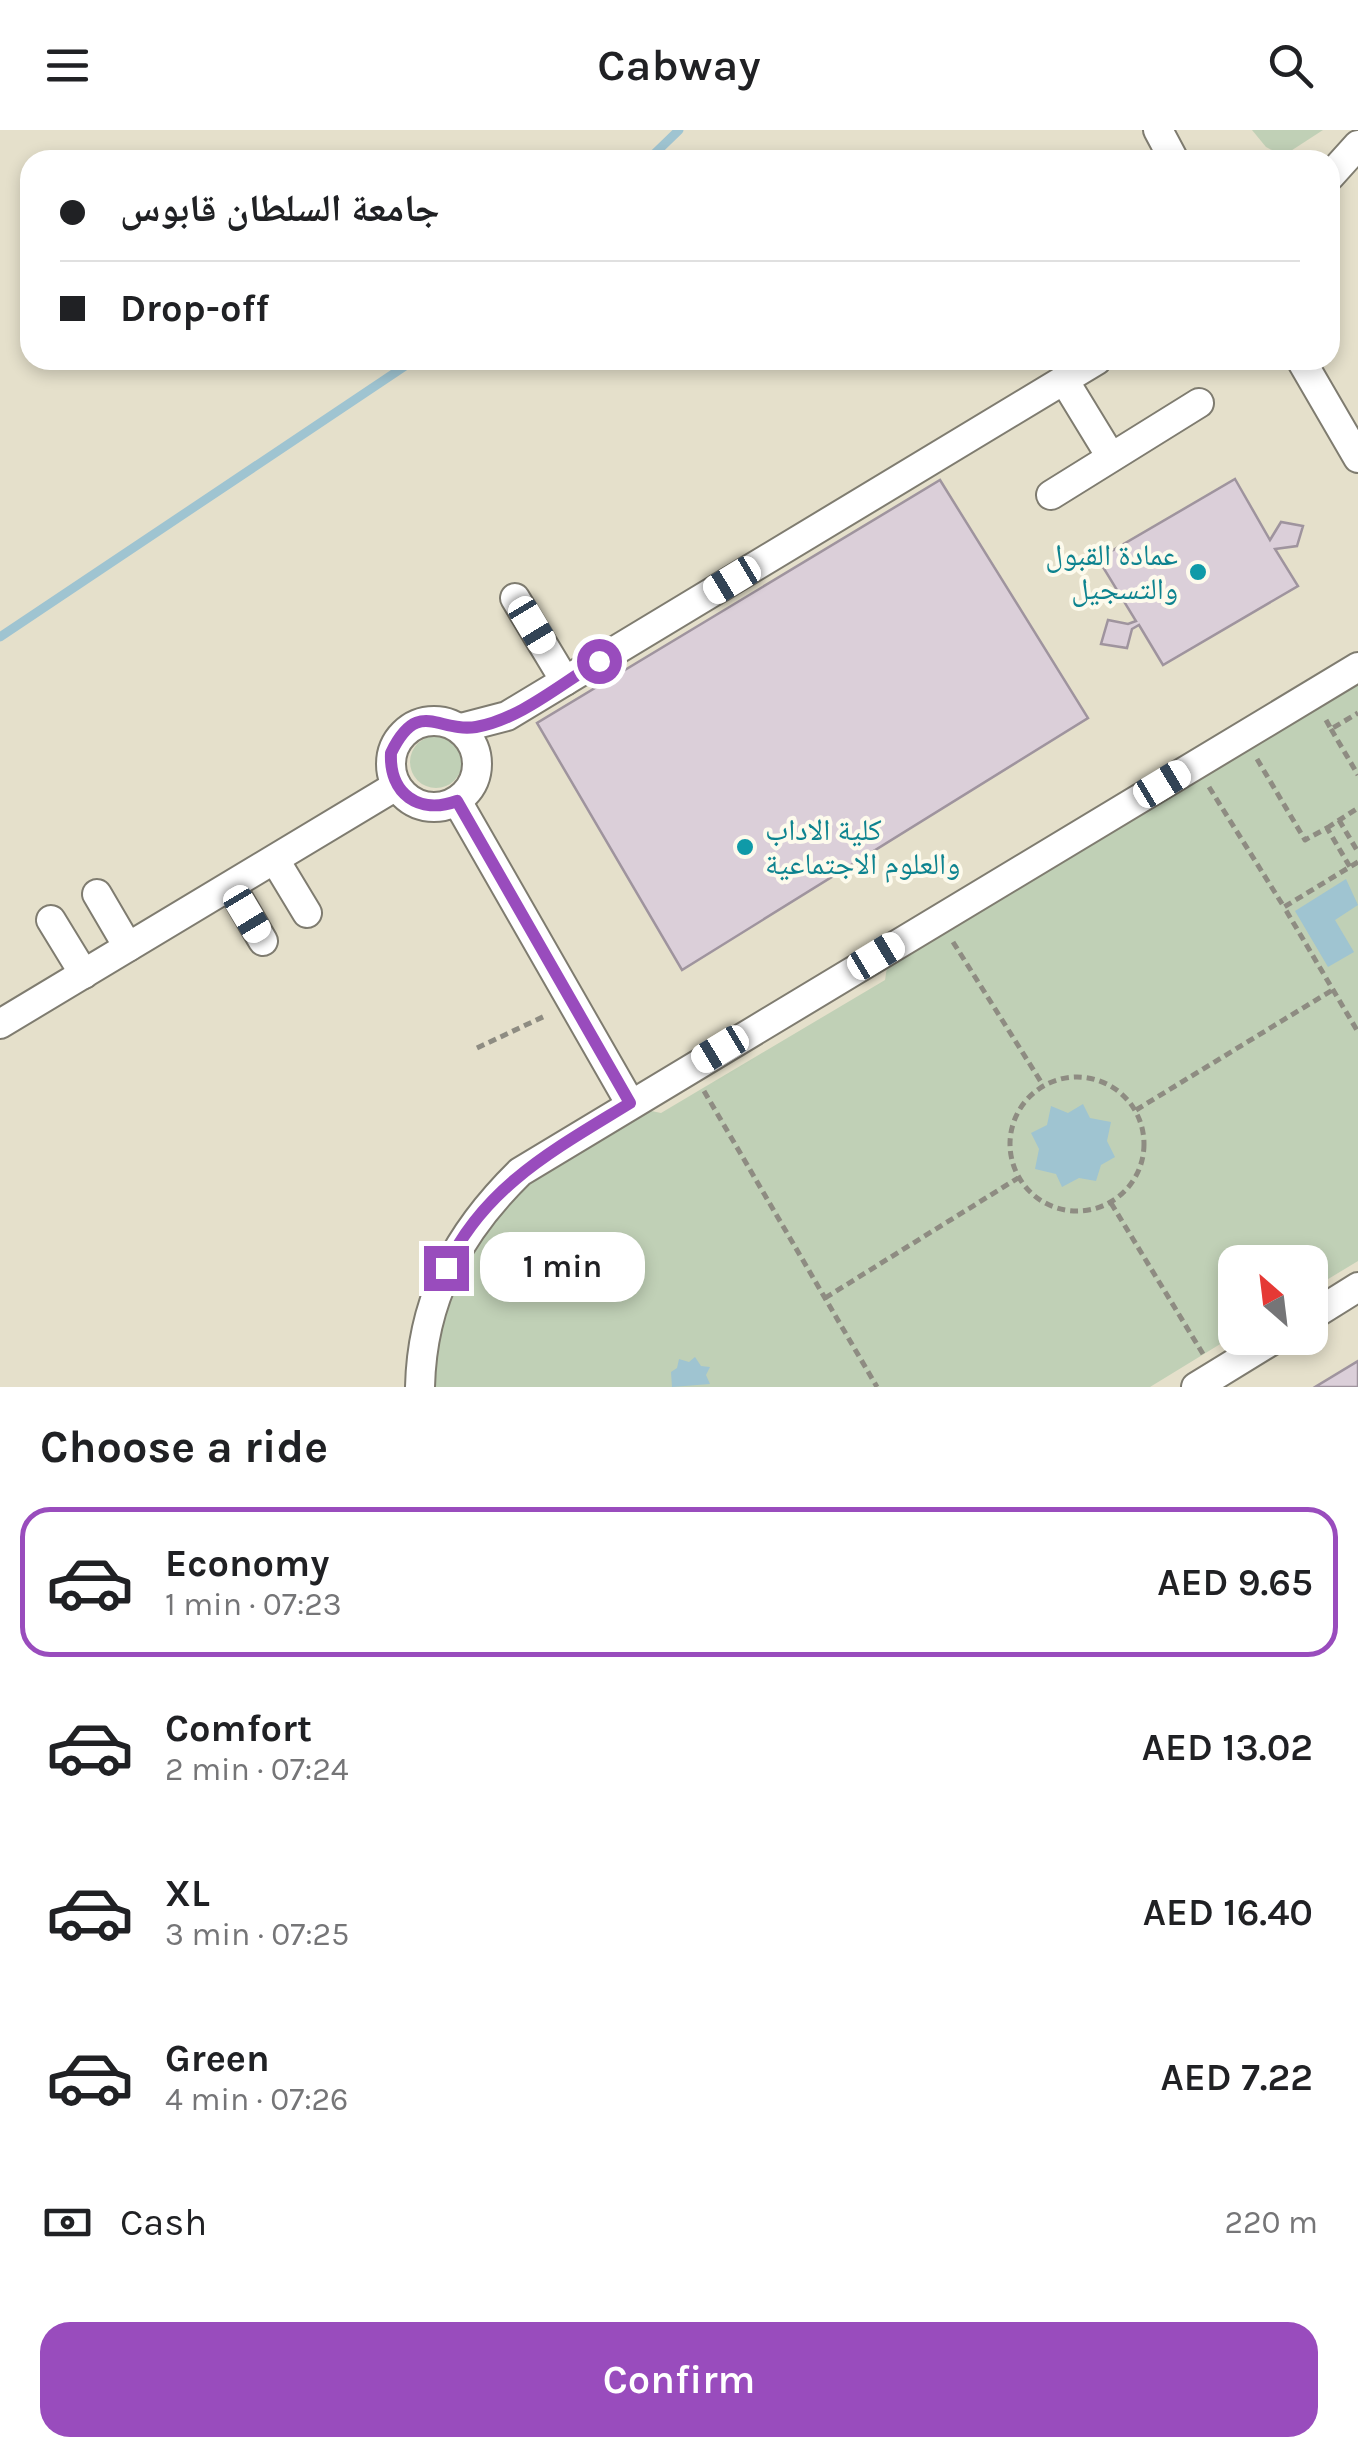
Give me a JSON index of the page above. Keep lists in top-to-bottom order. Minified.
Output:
{"places":["عمادة القبول والتسجيل","كلية الاداب والعلوم الاجتماعية"],"north":"top left","page":{"header":"Cabway","banner":["جامعة السلطان قابوس","Drop-off"],"bubble":"1 min","heading":"Choose a ride","list":[{"name":"Economy","note":"1 min · 07:23","value":"AED 9.65"},{"name":"Comfort","note":"2 min · 07:24","value":"AED 13.02"},{"name":"XL","note":"3 min · 07:25","value":"AED 16.40"},{"name":"Green","note":"4 min · 07:26","value":"AED 7.22"}],"pay":["Cash","220 m"],"buttons":"Confirm"}}
